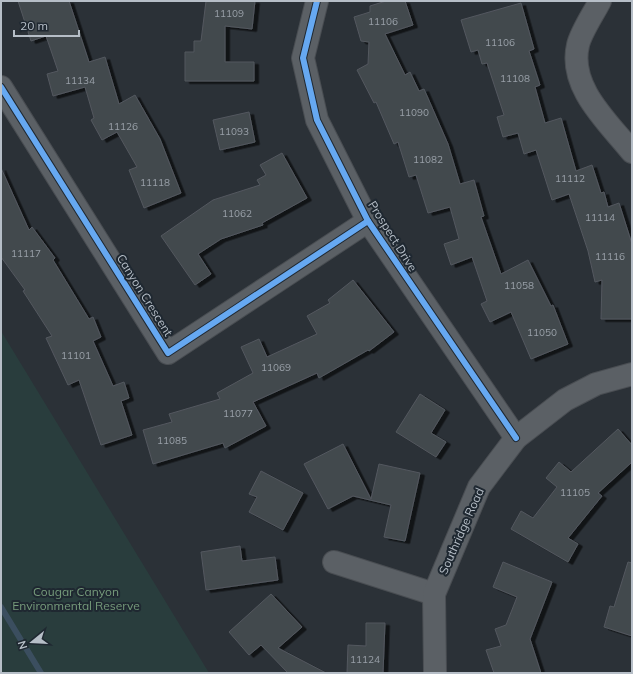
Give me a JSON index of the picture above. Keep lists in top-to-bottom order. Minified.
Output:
{"streets":{"street":["Prospect Drive","Canyon Crescent","Southridge Road"]},"crossings":[["Prospect Drive","Canyon Crescent"],["Prospect Drive","Southridge Road"]],"parks":["Cougar Canyon Environmental Reserve"],"house_numbers":["11109","11106","11106","11108","11134","11090","11126","11093","11082","11112","11118","11062","11114","11117","11116","11058","11050","11101","11069","11077","11085","11105","11124"],"scale_bar":"20 m","north":"left"}
